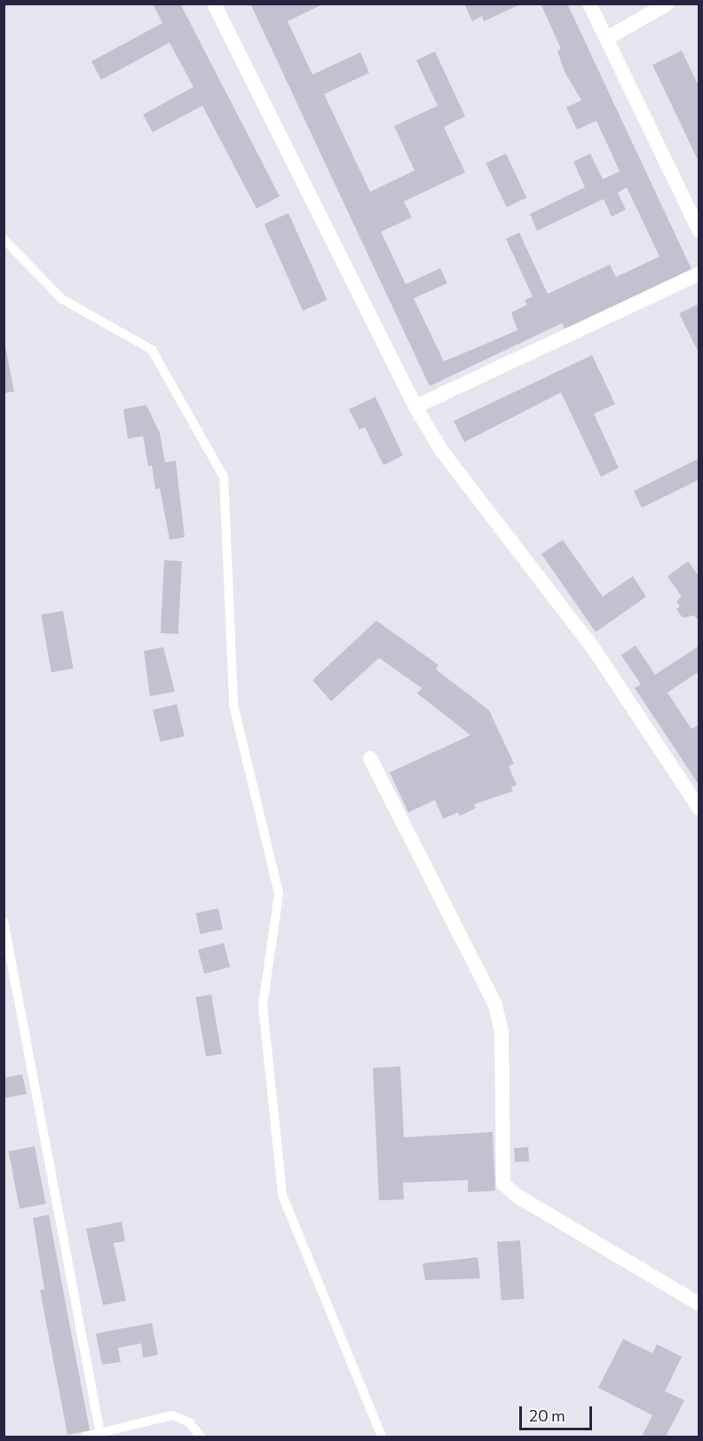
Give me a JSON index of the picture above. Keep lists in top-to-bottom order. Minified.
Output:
{"scale_bar":"20 m"}
